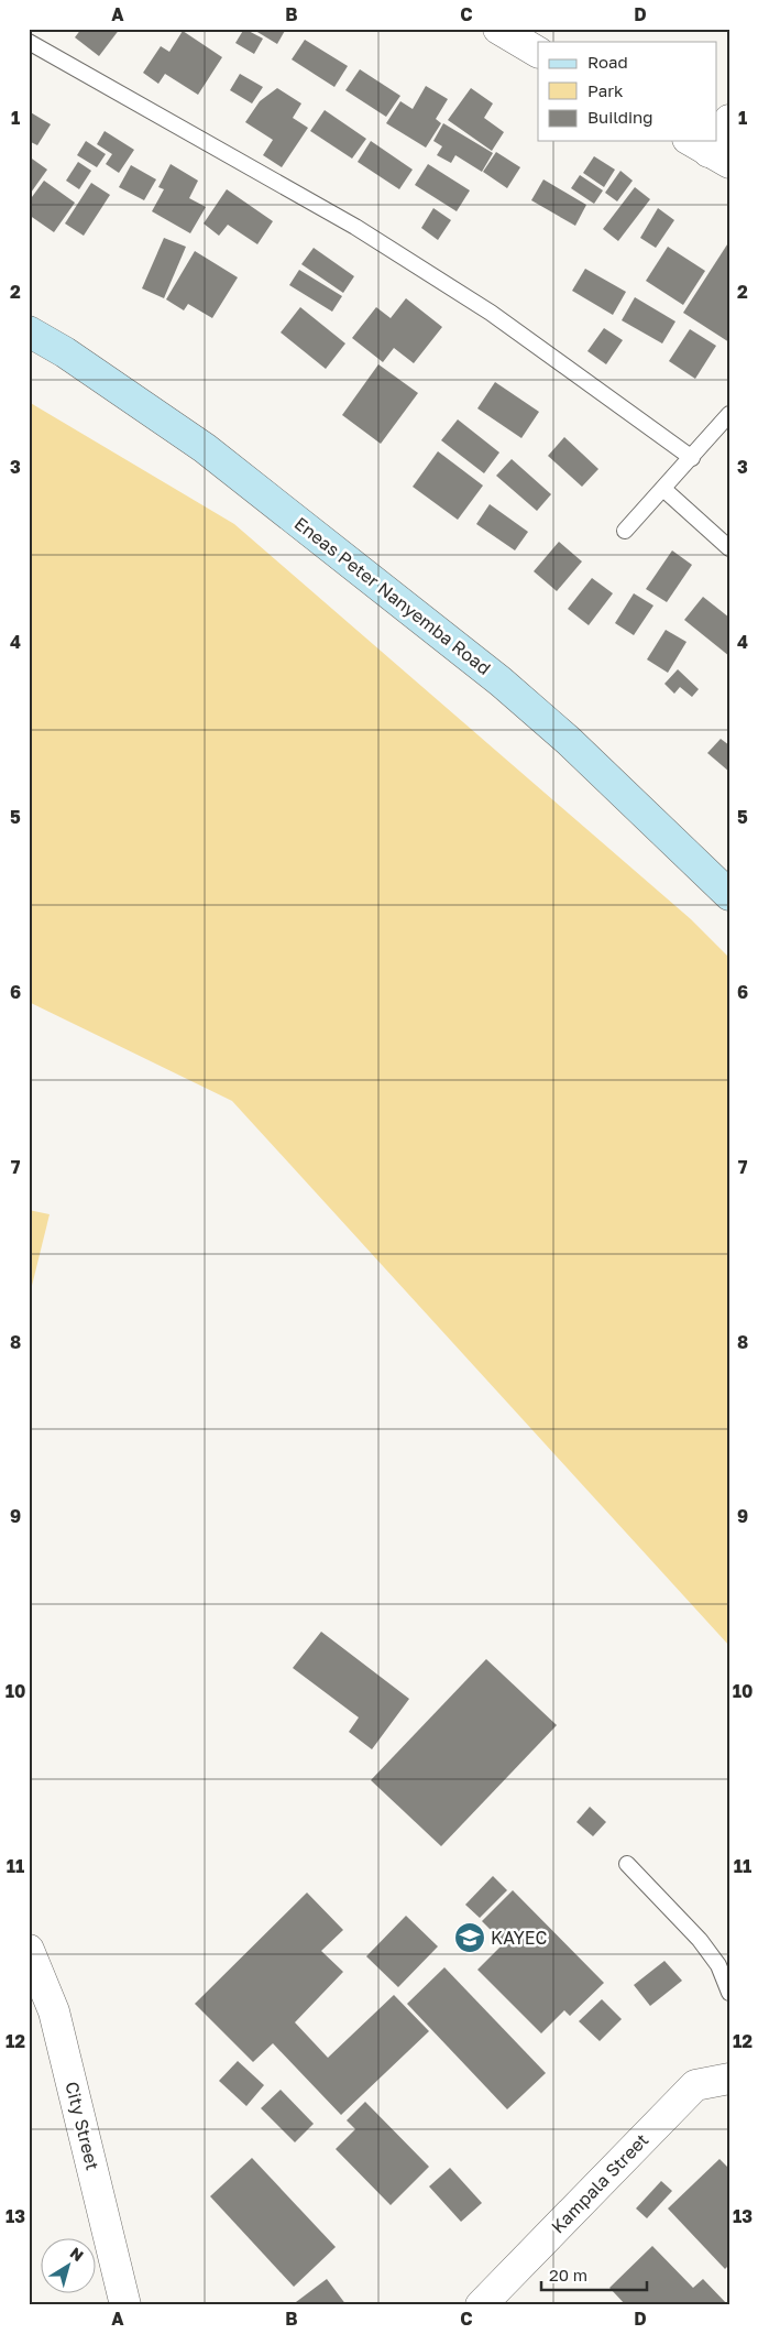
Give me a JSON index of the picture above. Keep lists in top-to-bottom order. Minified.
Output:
{"streets":{"main road":["Eneas Peter Nanyemba Road"],"street":["City Street","Kampala Street"]},"places":{"school or university":["KAYEC"]},"legend":["Road","Park","Building"],"scale_bar":"20 m","north":"top right","grid":{"columns":["A","B","C","D"],"rows":["1","2","3","4","5","6","7","8","9","10","11","12","13"]}}
